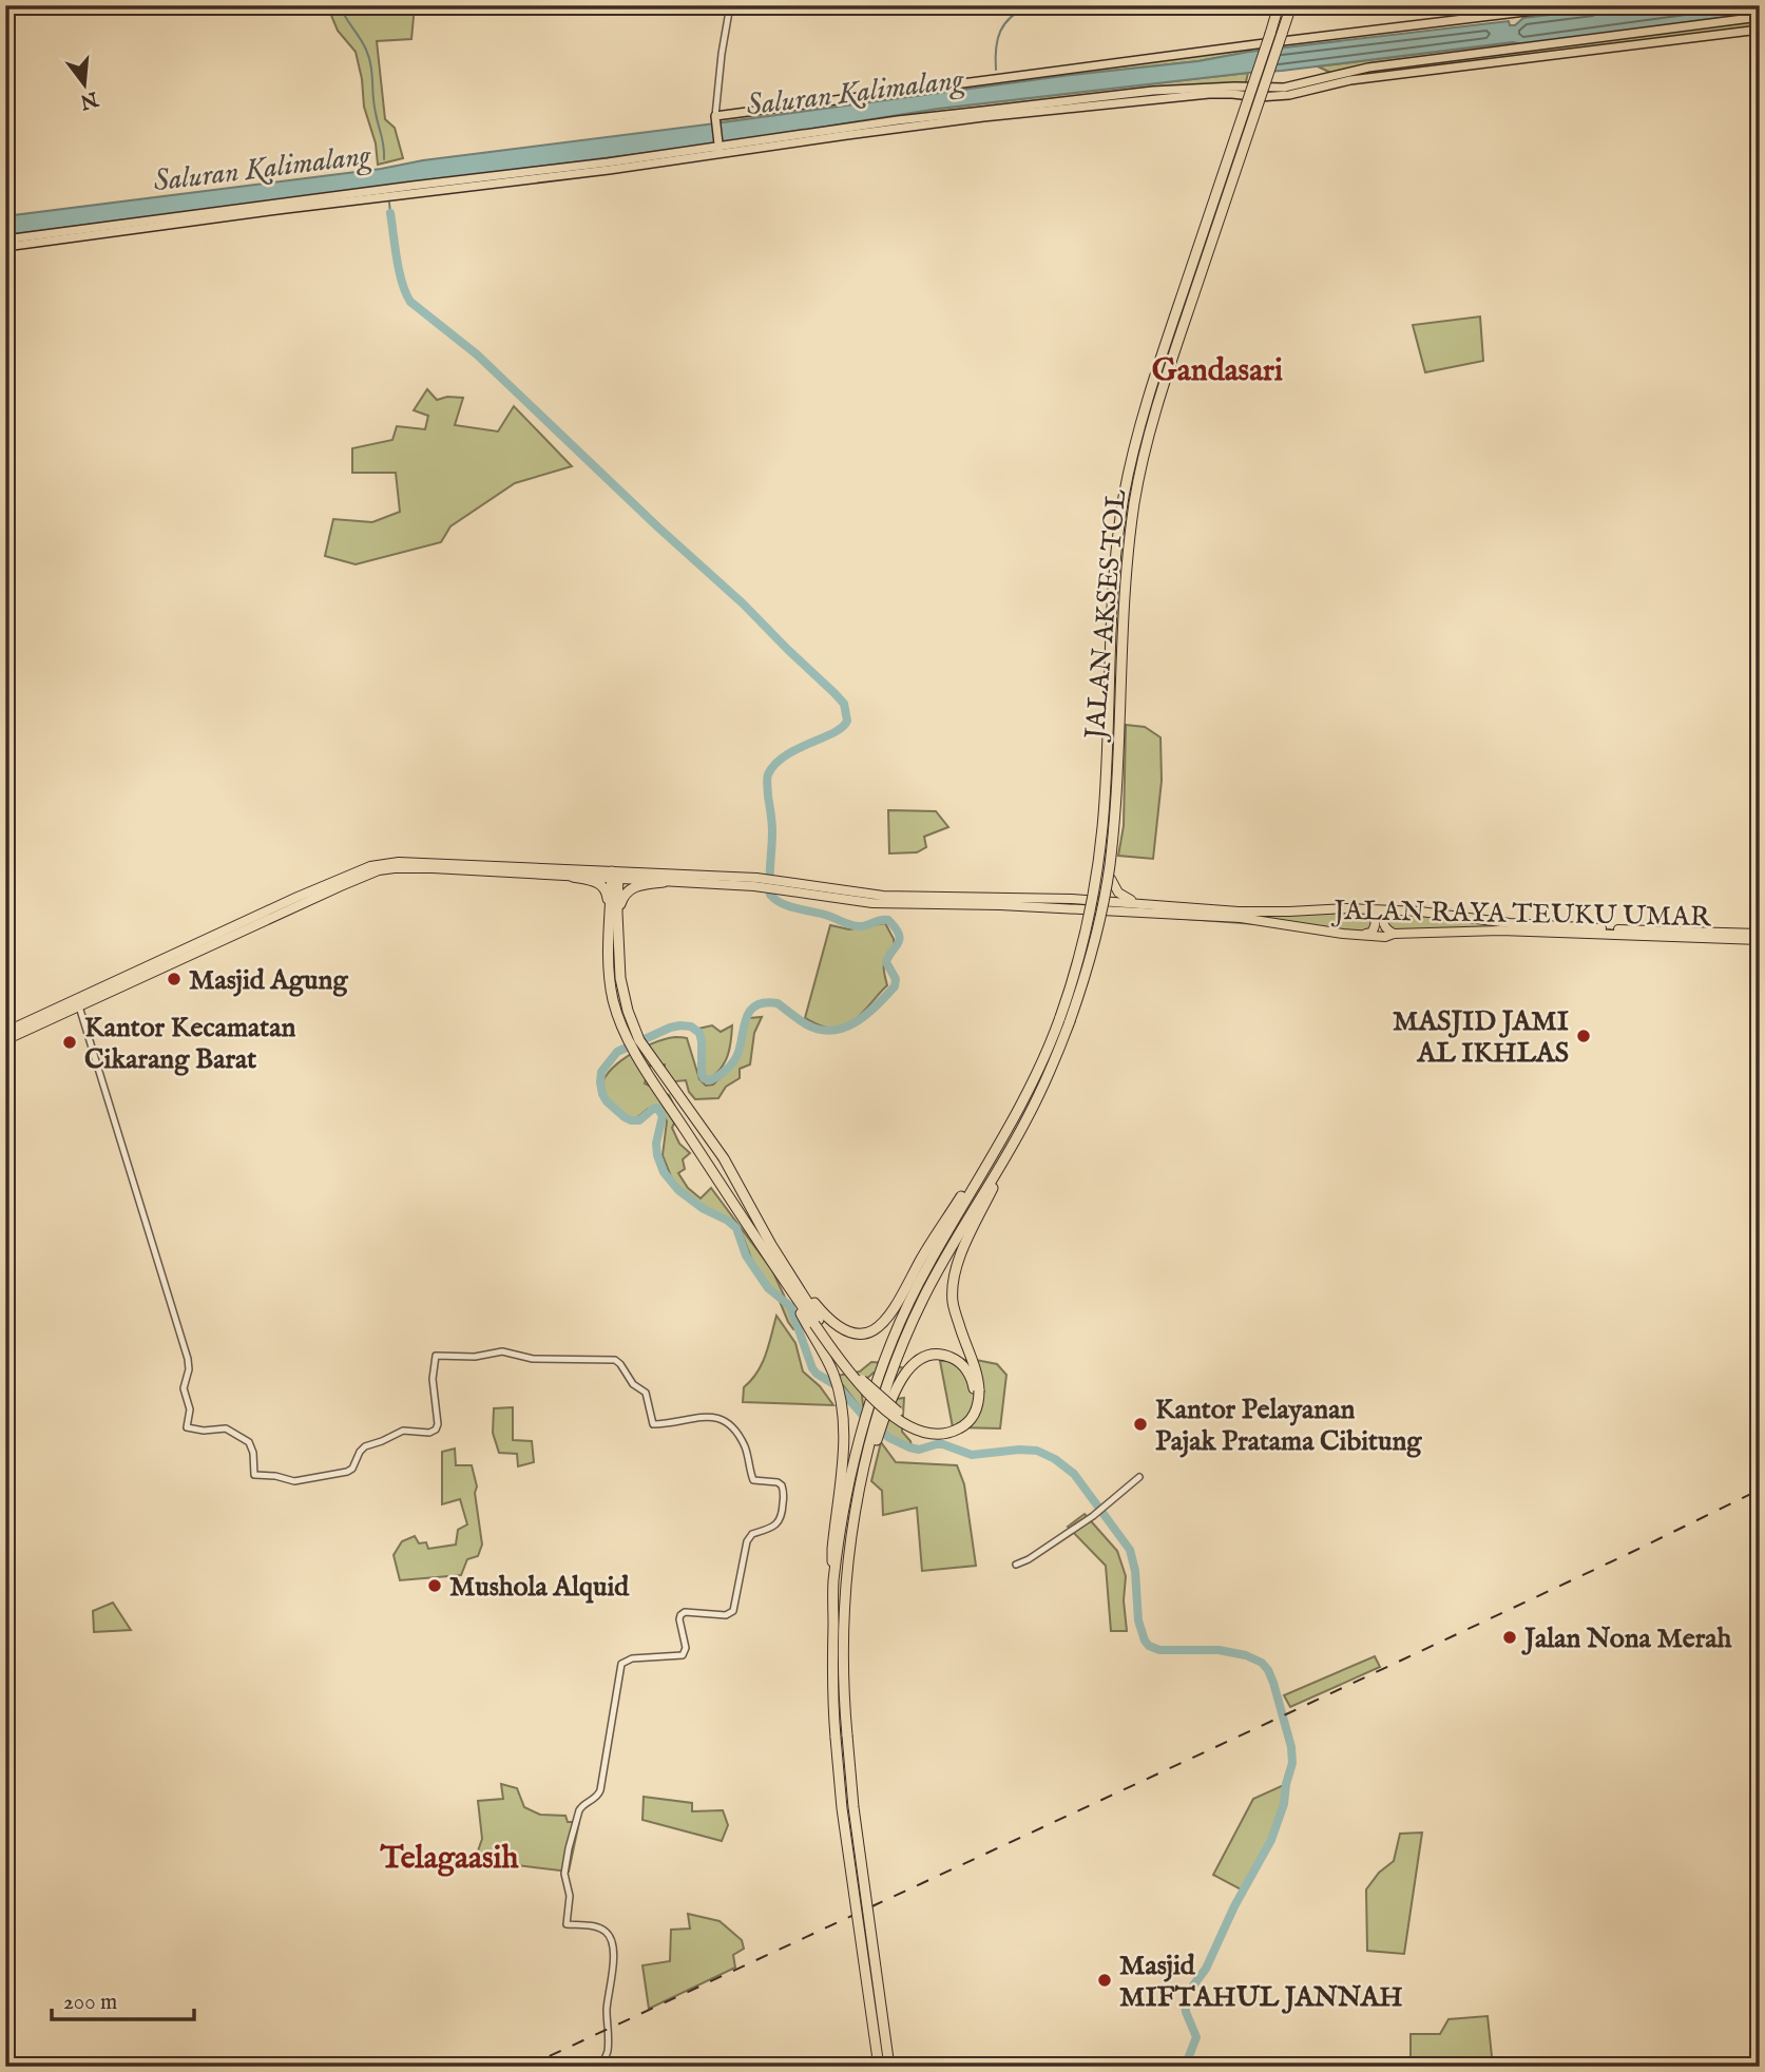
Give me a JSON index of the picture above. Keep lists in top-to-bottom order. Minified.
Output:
{"streets":{"highway":["JALAN RAYA TEUKU UMAR"],"main road":["JALAN AKSES TOL"]},"crossings":[["JALAN AKSES TOL","JALAN RAYA TEUKU UMAR"]],"districts":["Gandasari","Telagaasih"],"water":["Saluran Kalimalang"],"places":["Masjid Agung","MASJID JAMI AL IKHLAS","Kantor Kecamatan Cikarang Barat","Kantor Pelayanan Pajak Pratama Cibitung","Mushola Alquid","Jalan Nona Merah","Masjid MIFTAHUL JANNAH"],"scale_bar":"200 m","north":"bottom"}
